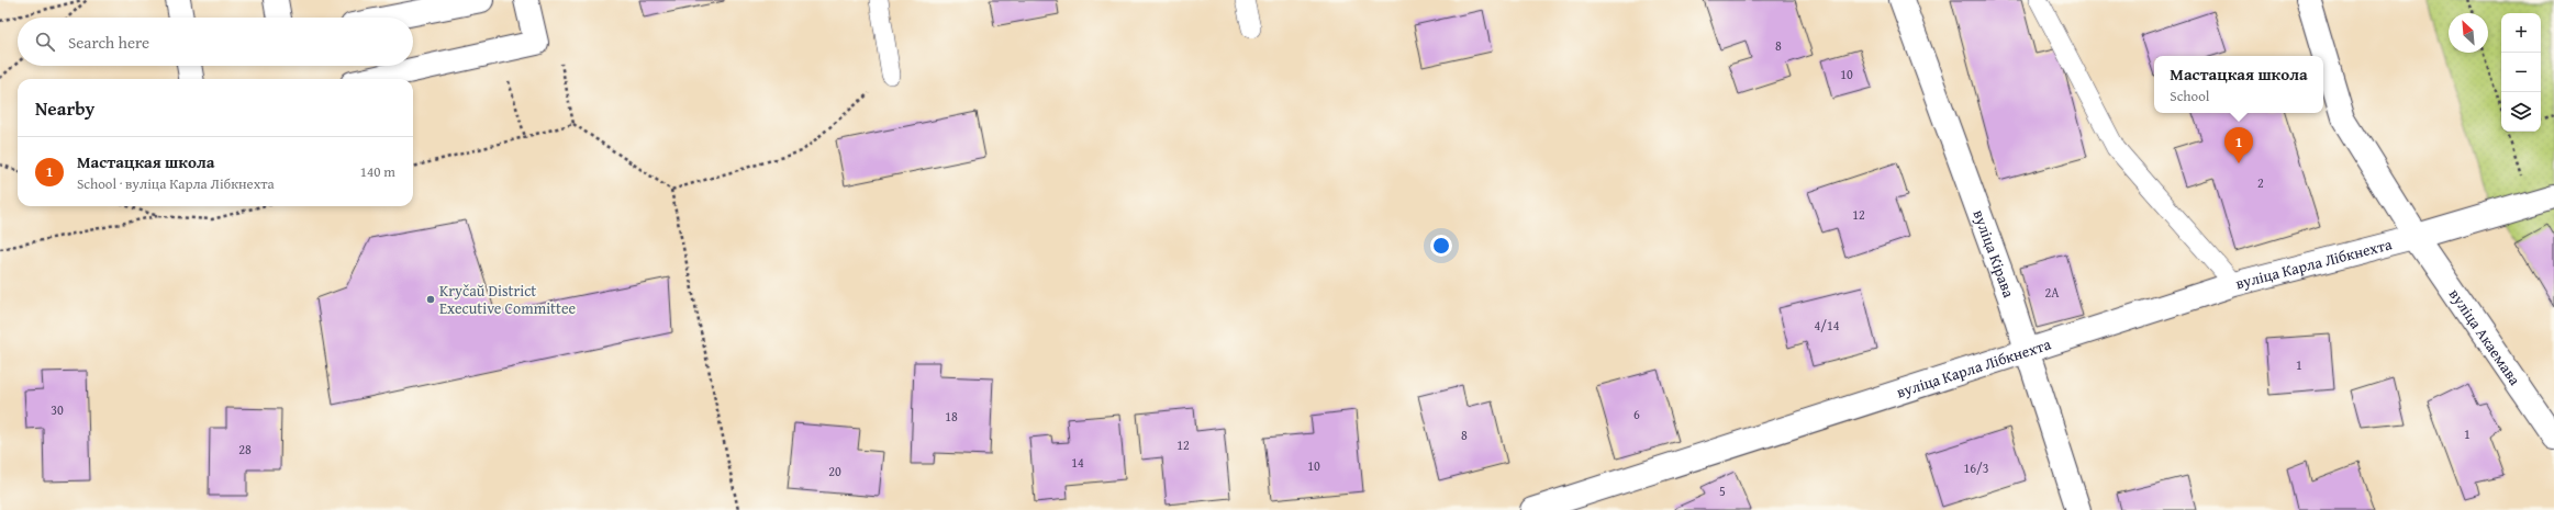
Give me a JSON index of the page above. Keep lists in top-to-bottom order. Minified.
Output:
{"streets":{"street":["вуліца Кірава","вуліца Карла Лібкнехта","вуліца Акаемава"]},"crossings":[["вуліца Кірава","вуліца Карла Лібкнехта"],["вуліца Карла Лібкнехта","вуліца Акаемава"]],"places":["Kryčaŭ District Executive Committee"],"house_numbers":["8","10","2","12","2А","4/14","1","30","6","18","1","8","12","28","14","10","16/3","20","5"],"north":"top left","page":{"map_buttons":["+","−"],"search":"Search here","popup":["Мастацкая школа","School"],"heading":"Nearby","pins":"1","list":[{"mark":"1","name":"Мастацкая школа","note":"School · вуліца Карла Лібкнехта","value":"140 m"}]}}
